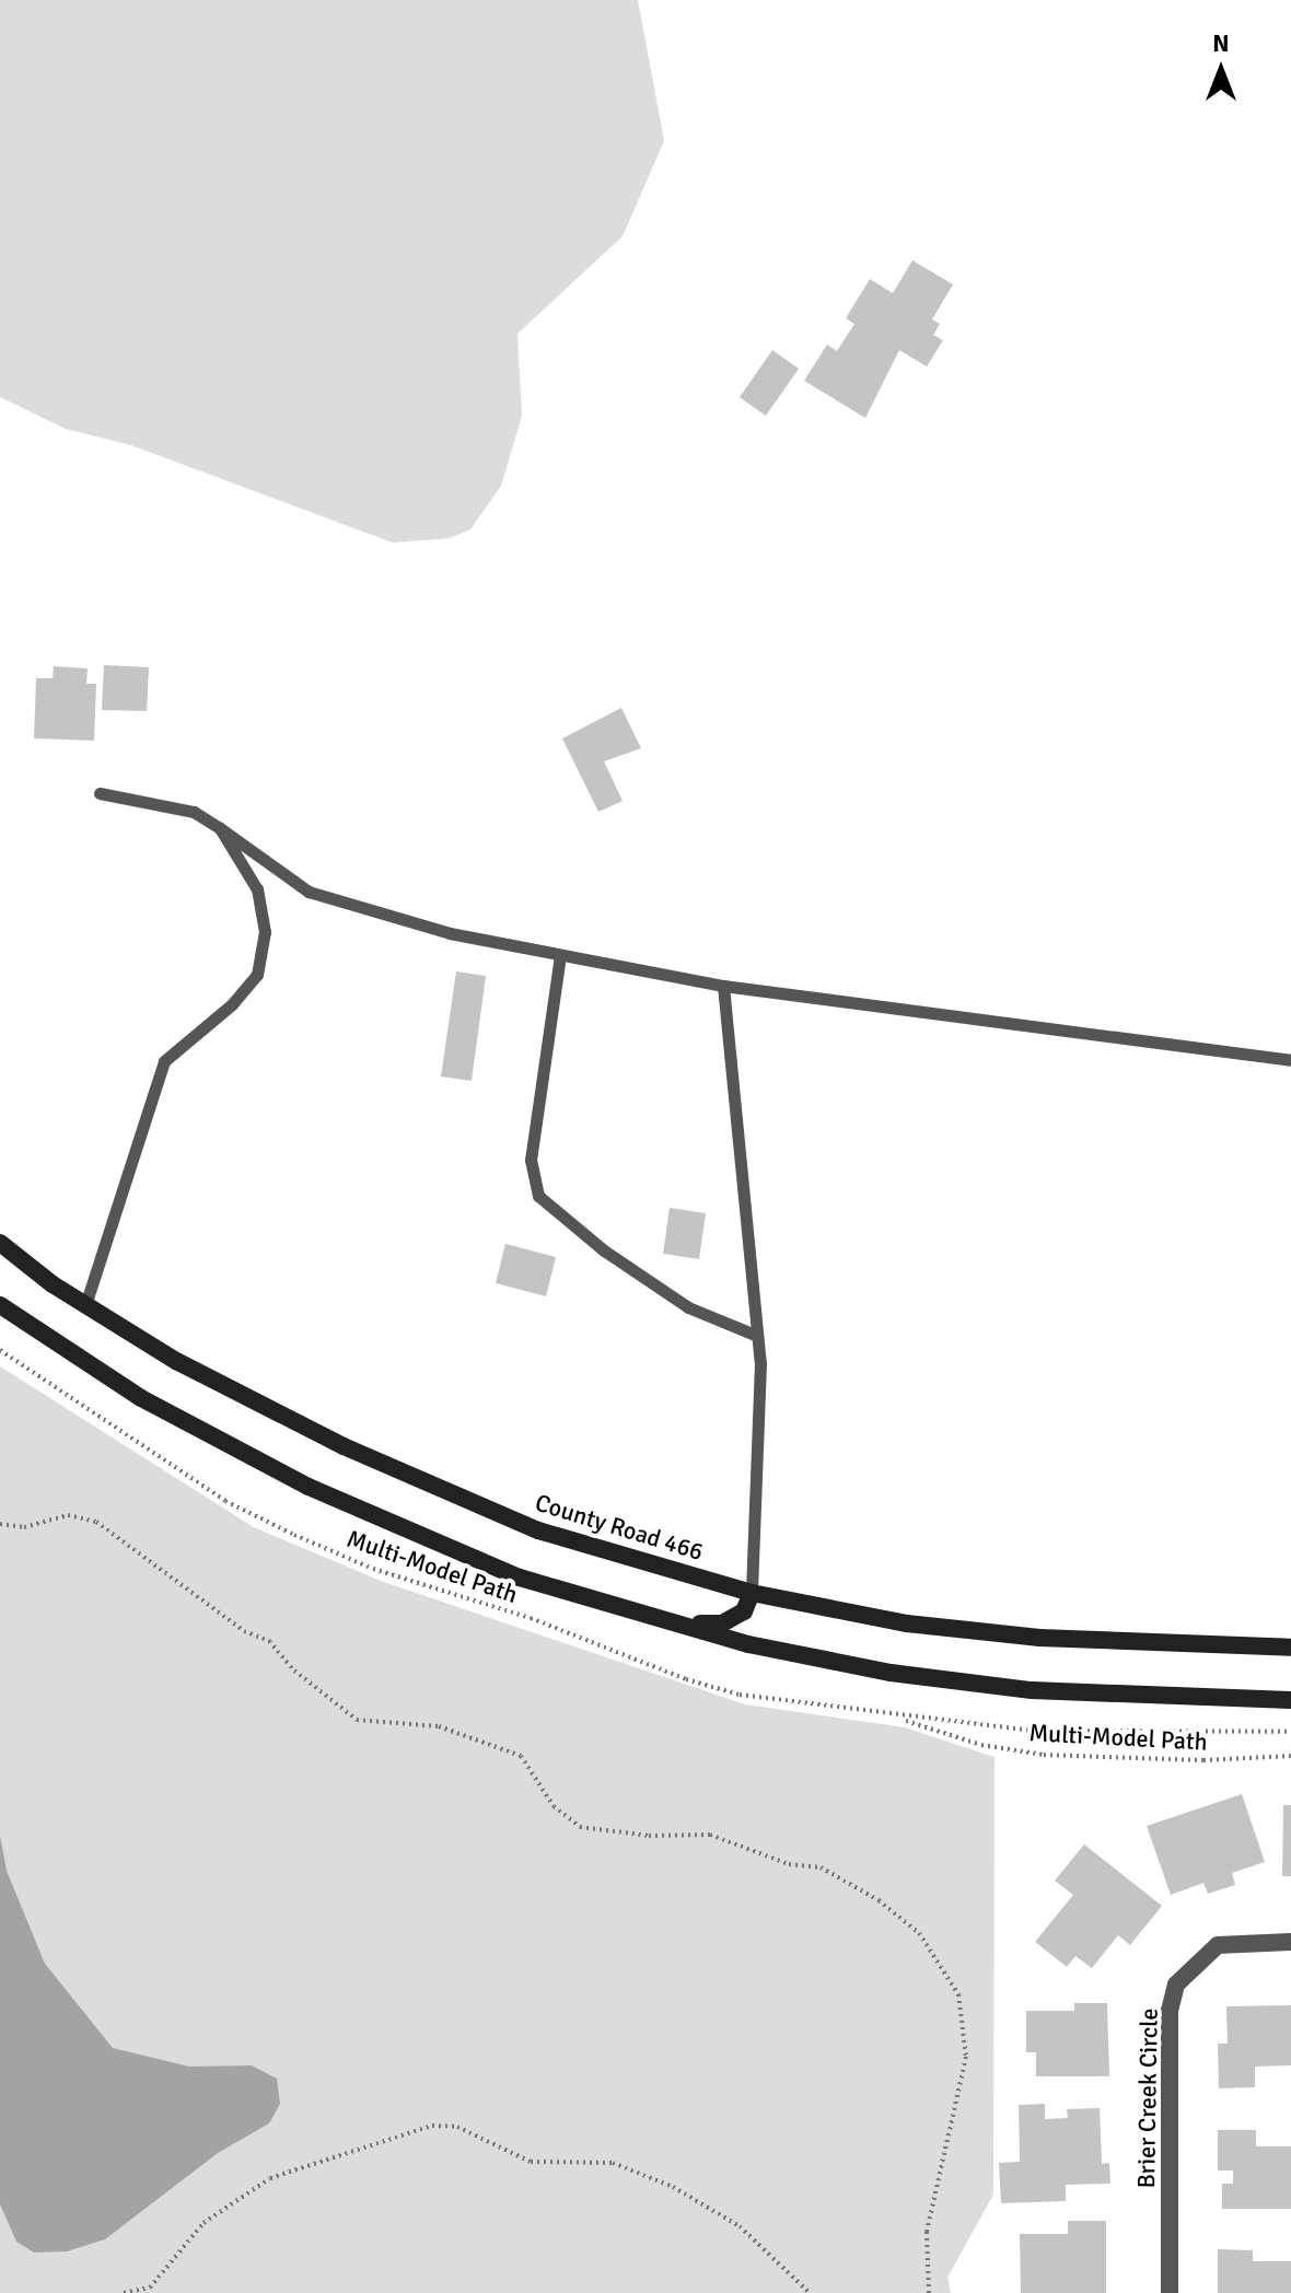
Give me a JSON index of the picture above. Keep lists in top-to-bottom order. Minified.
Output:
{"streets":{"main road":["County Road 466"],"street":["Brier Creek Circle"],"path":["Multi-Model Path"]},"north":"top"}
